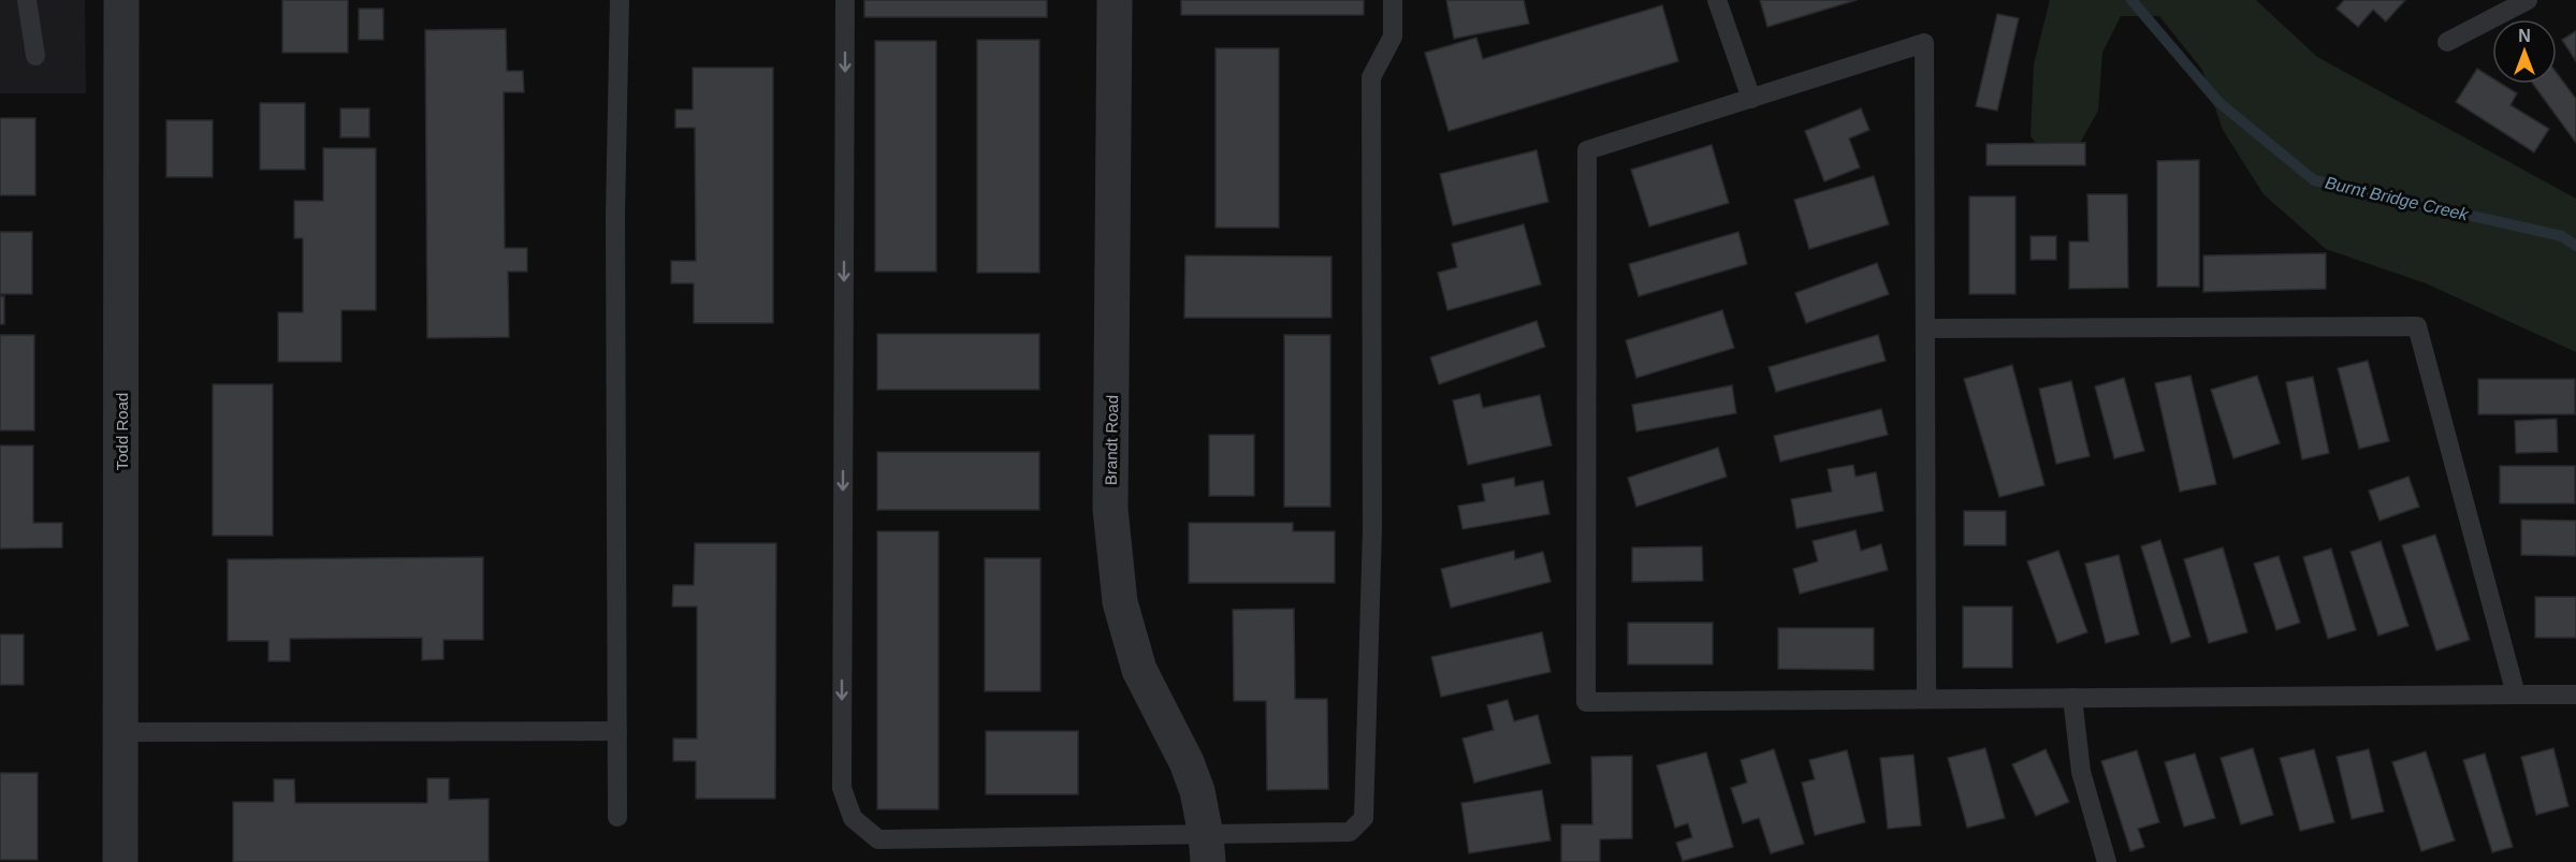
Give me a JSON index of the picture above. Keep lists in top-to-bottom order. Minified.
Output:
{"streets":{"street":["Todd Road","Brandt Road"]},"water":["Burnt Bridge Creek"],"north":"top"}
